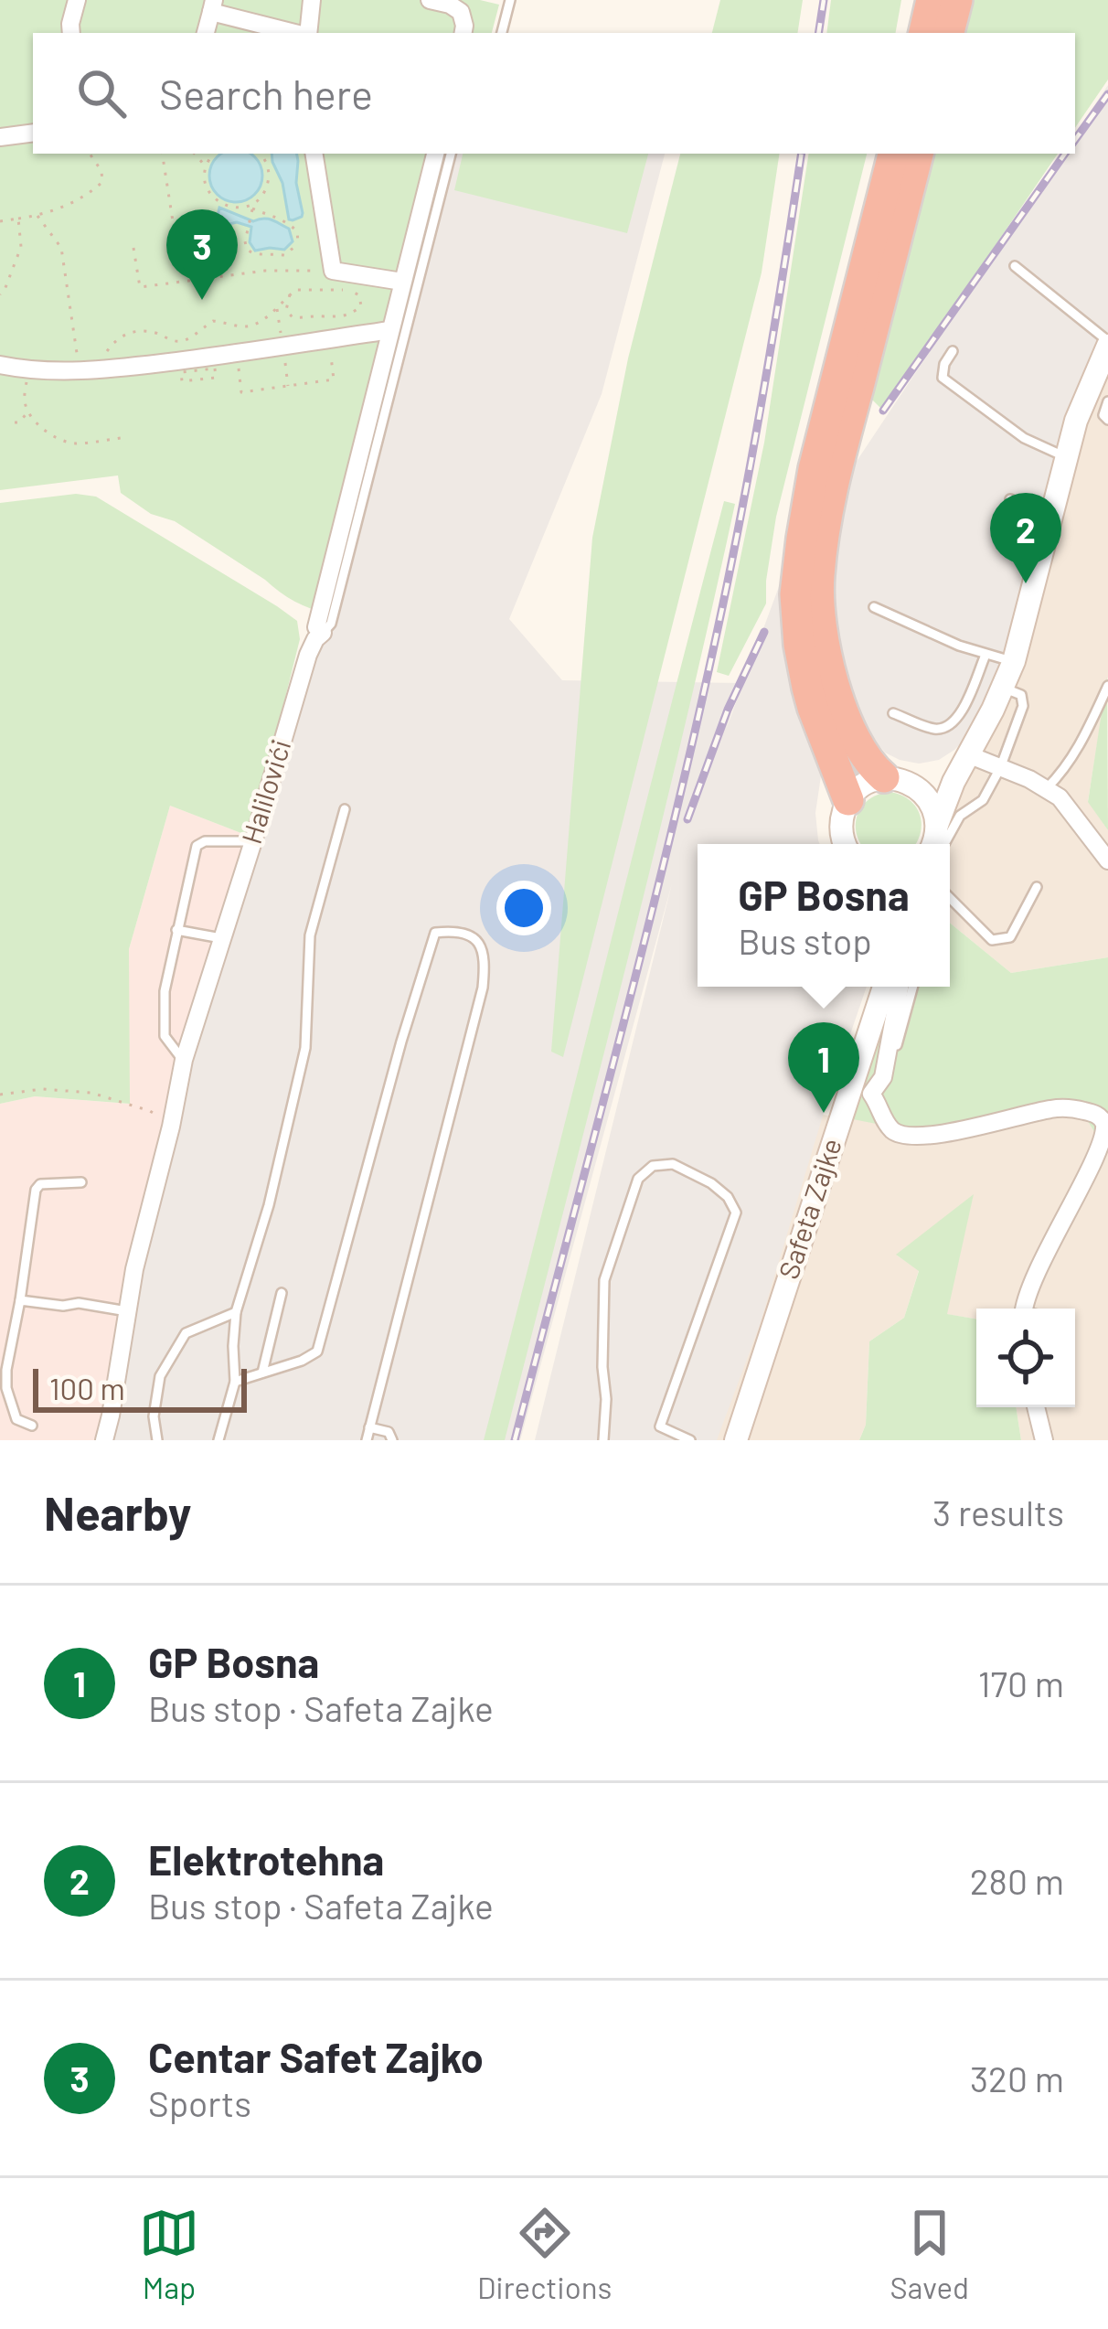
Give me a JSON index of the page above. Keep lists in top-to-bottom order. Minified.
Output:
{"streets":{"main road":["Safeta Zajke"],"street":["Halilovići"]},"scale_bar":"100 m","page":{"search":"Search here","pins":["3","2","1"],"popup":["GP Bosna","Bus stop"],"scale":"100 m","heading":["Nearby","3 results"],"list":[{"mark":"1","name":"GP Bosna","note":"Bus stop · Safeta Zajke","value":"170 m"},{"mark":"2","name":"Elektrotehna","note":"Bus stop · Safeta Zajke","value":"280 m"},{"mark":"3","name":"Centar Safet Zajko","note":"Sports","value":"320 m"}],"nav":["Map","Directions","Saved"]}}
